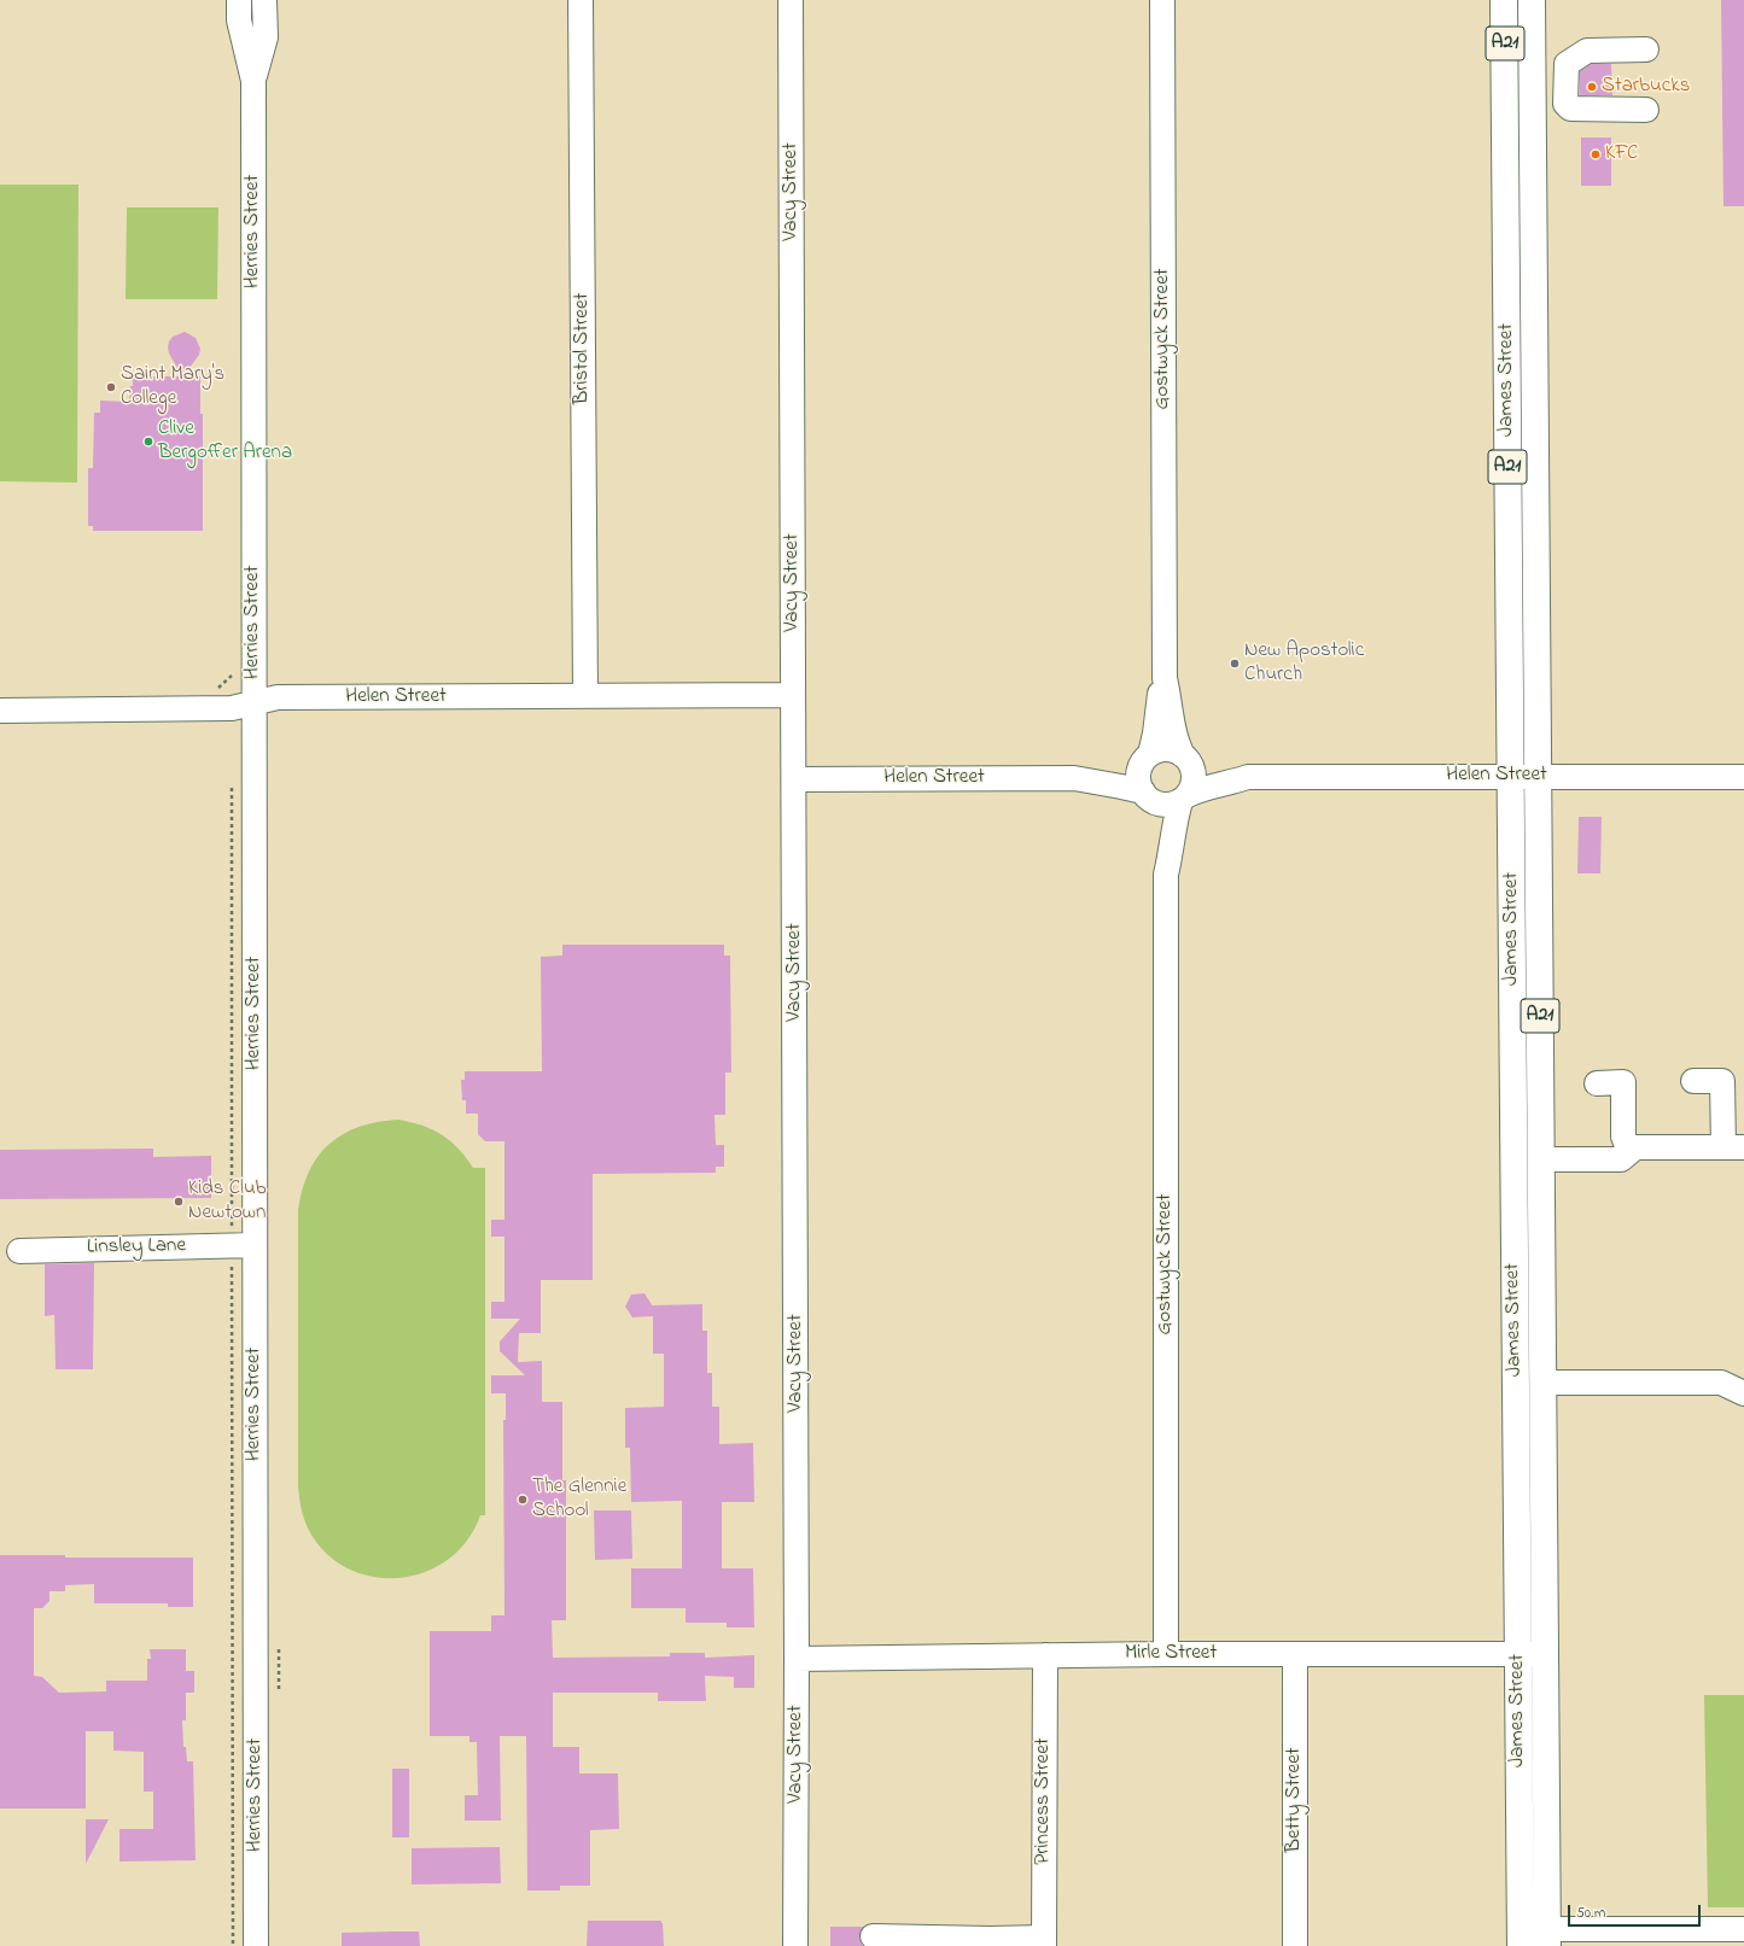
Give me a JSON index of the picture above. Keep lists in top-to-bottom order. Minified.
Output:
{"streets":{"highway":["A21","James Street"],"street":["Vacy Street","Herries Street","Gostwyck Street","Bristol Street","Helen Street","Linsley Lane","Mirle Street","Betty Street","Princess Street"]},"crossings":[["Vacy Street","Helen Street"],["Vacy Street","Mirle Street"],["Herries Street","Helen Street"],["Herries Street","Linsley Lane"],["Gostwyck Street","Helen Street"],["Gostwyck Street","Mirle Street"],["Bristol Street","Helen Street"],["James Street","Helen Street"],["James Street","Mirle Street"],["Mirle Street","Betty Street"],["Mirle Street","Princess Street"]],"places":["Starbucks","KFC","Saint Mary's College","Clive Bergoffer Arena","New Apostolic Church","Kids Club Newtown","The Glennie School"],"scale_bar":"50 m"}
